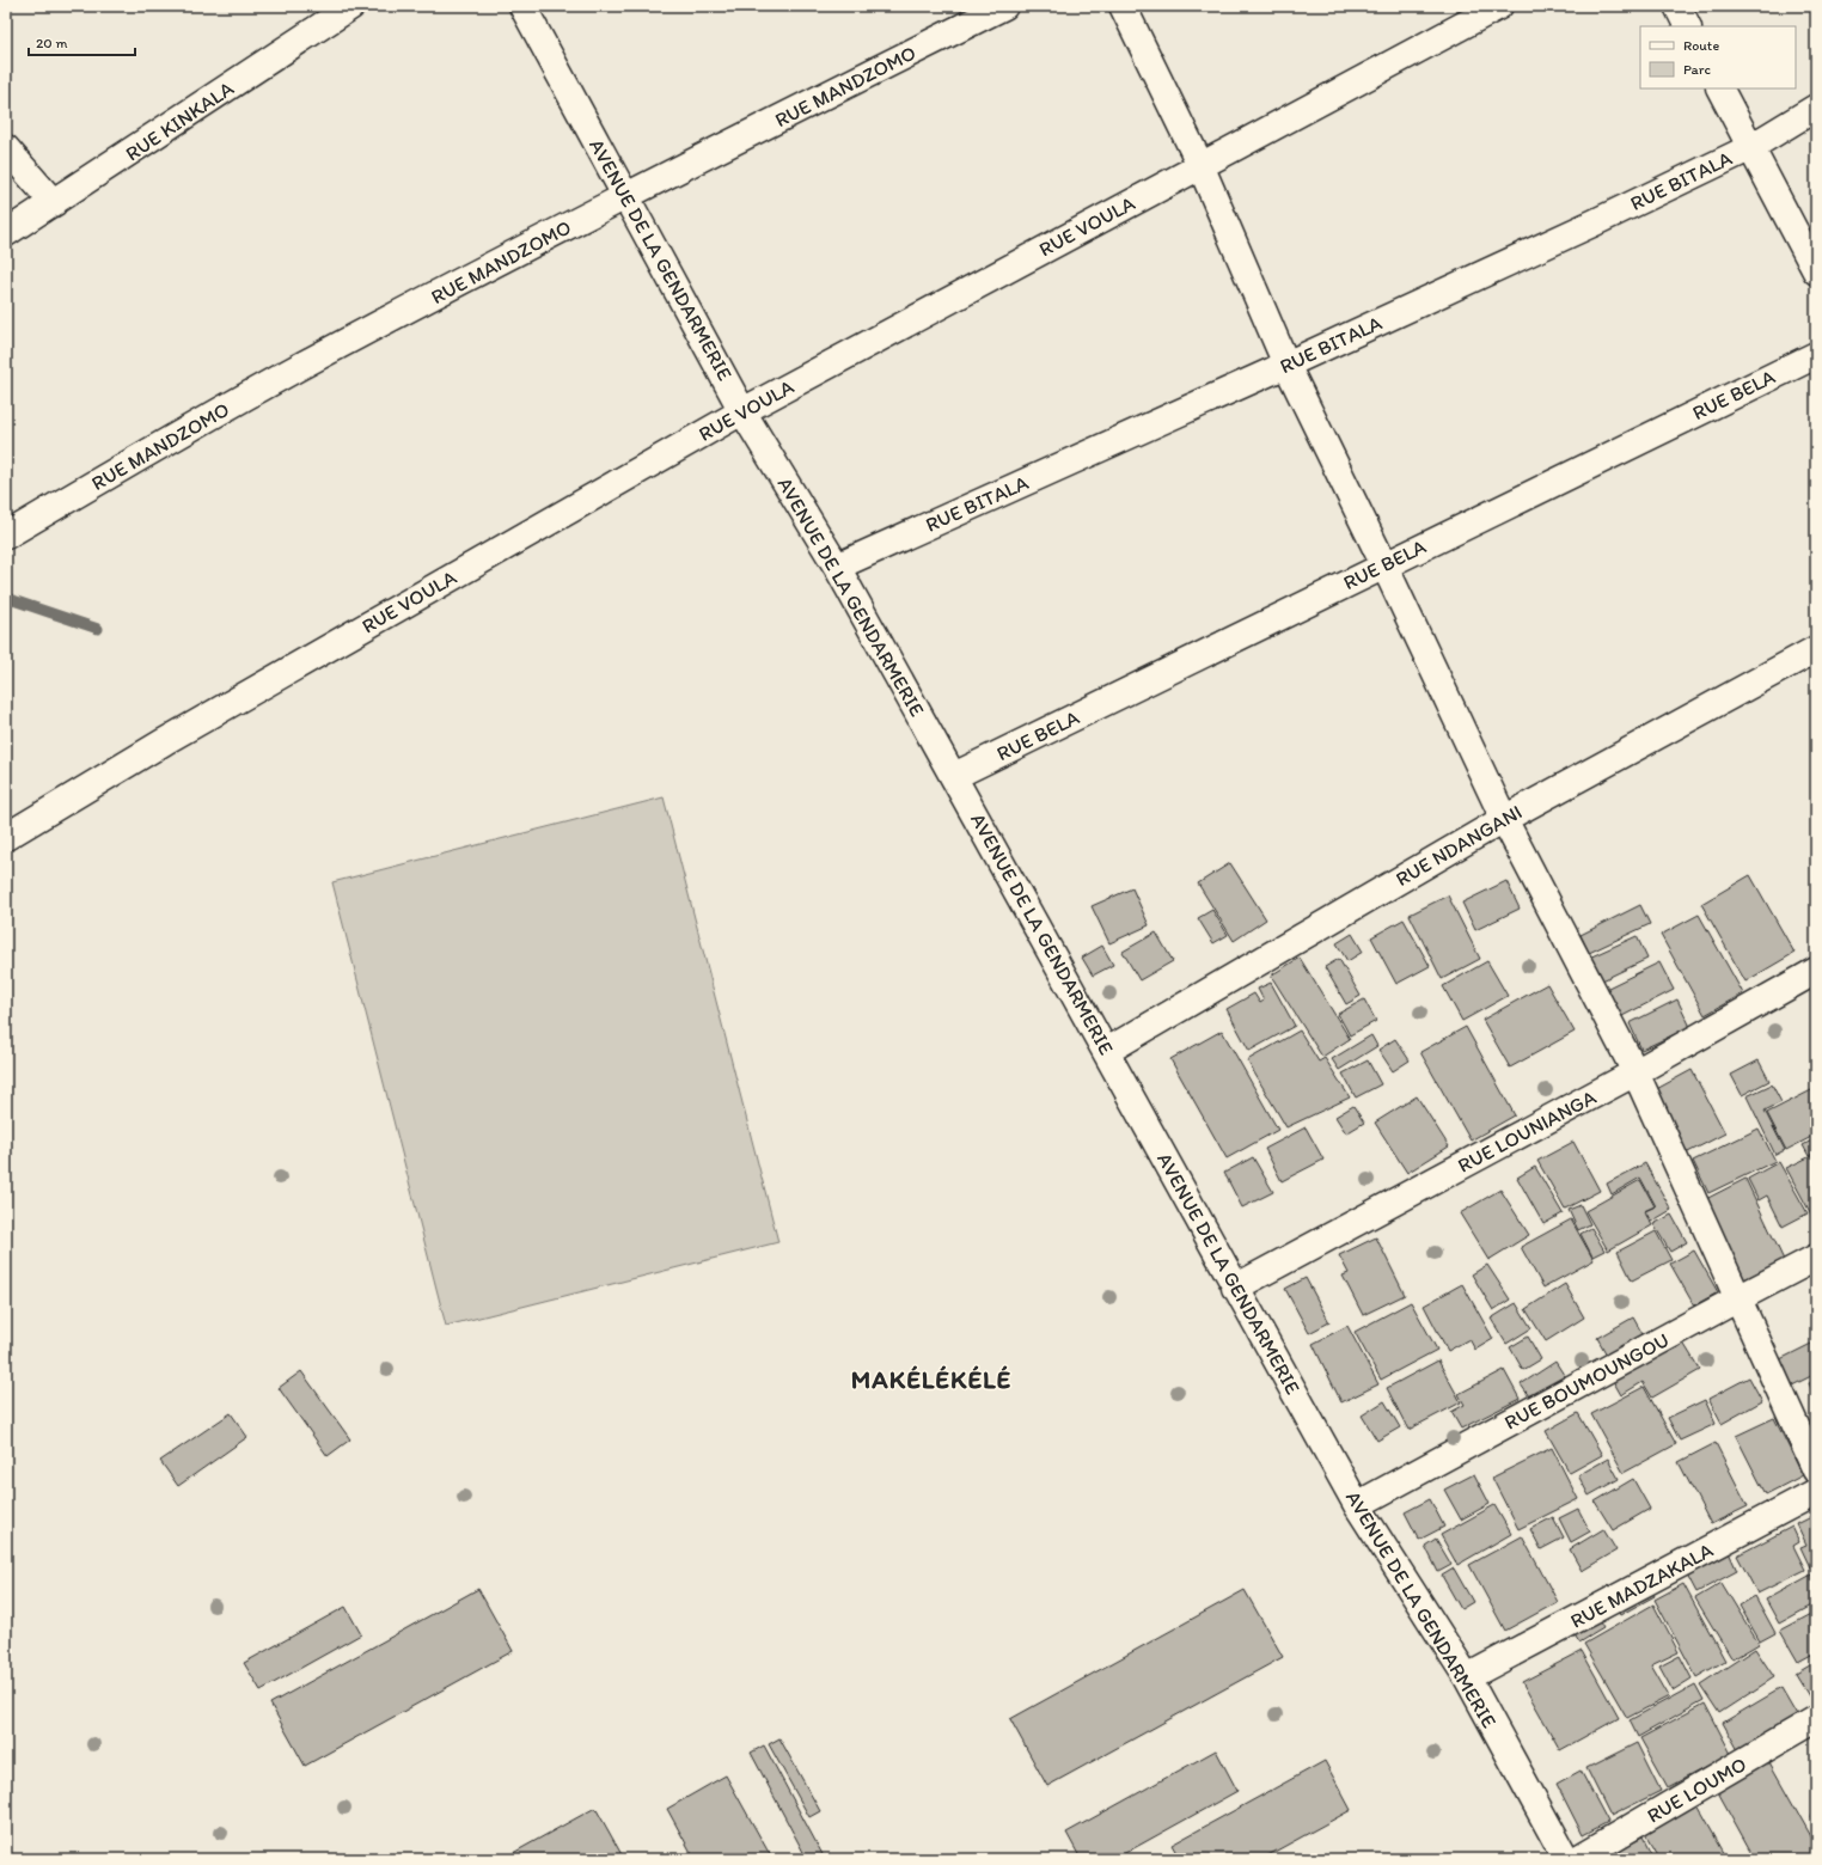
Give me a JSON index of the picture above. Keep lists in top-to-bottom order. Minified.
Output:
{"streets":{"street":["RUE MANDZOMO","RUE KINKALA","RUE BITALA","RUE VOULA","AVENUE DE LA GENDARMERIE","RUE BELA","RUE NDANGANI","RUE LOUNIANGA","RUE BOUMOUNGOU","RUE MADZAKALA","RUE LOUMO"]},"crossings":[["RUE MANDZOMO","AVENUE DE LA GENDARMERIE"],["RUE BITALA","AVENUE DE LA GENDARMERIE"],["RUE VOULA","AVENUE DE LA GENDARMERIE"],["AVENUE DE LA GENDARMERIE","RUE BELA"],["AVENUE DE LA GENDARMERIE","RUE NDANGANI"],["AVENUE DE LA GENDARMERIE","RUE LOUNIANGA"],["AVENUE DE LA GENDARMERIE","RUE BOUMOUNGOU"],["AVENUE DE LA GENDARMERIE","RUE MADZAKALA"]],"districts":["MAKÉLÉKÉLÉ"],"legend":["Route","Parc"],"scale_bar":"20 m"}
